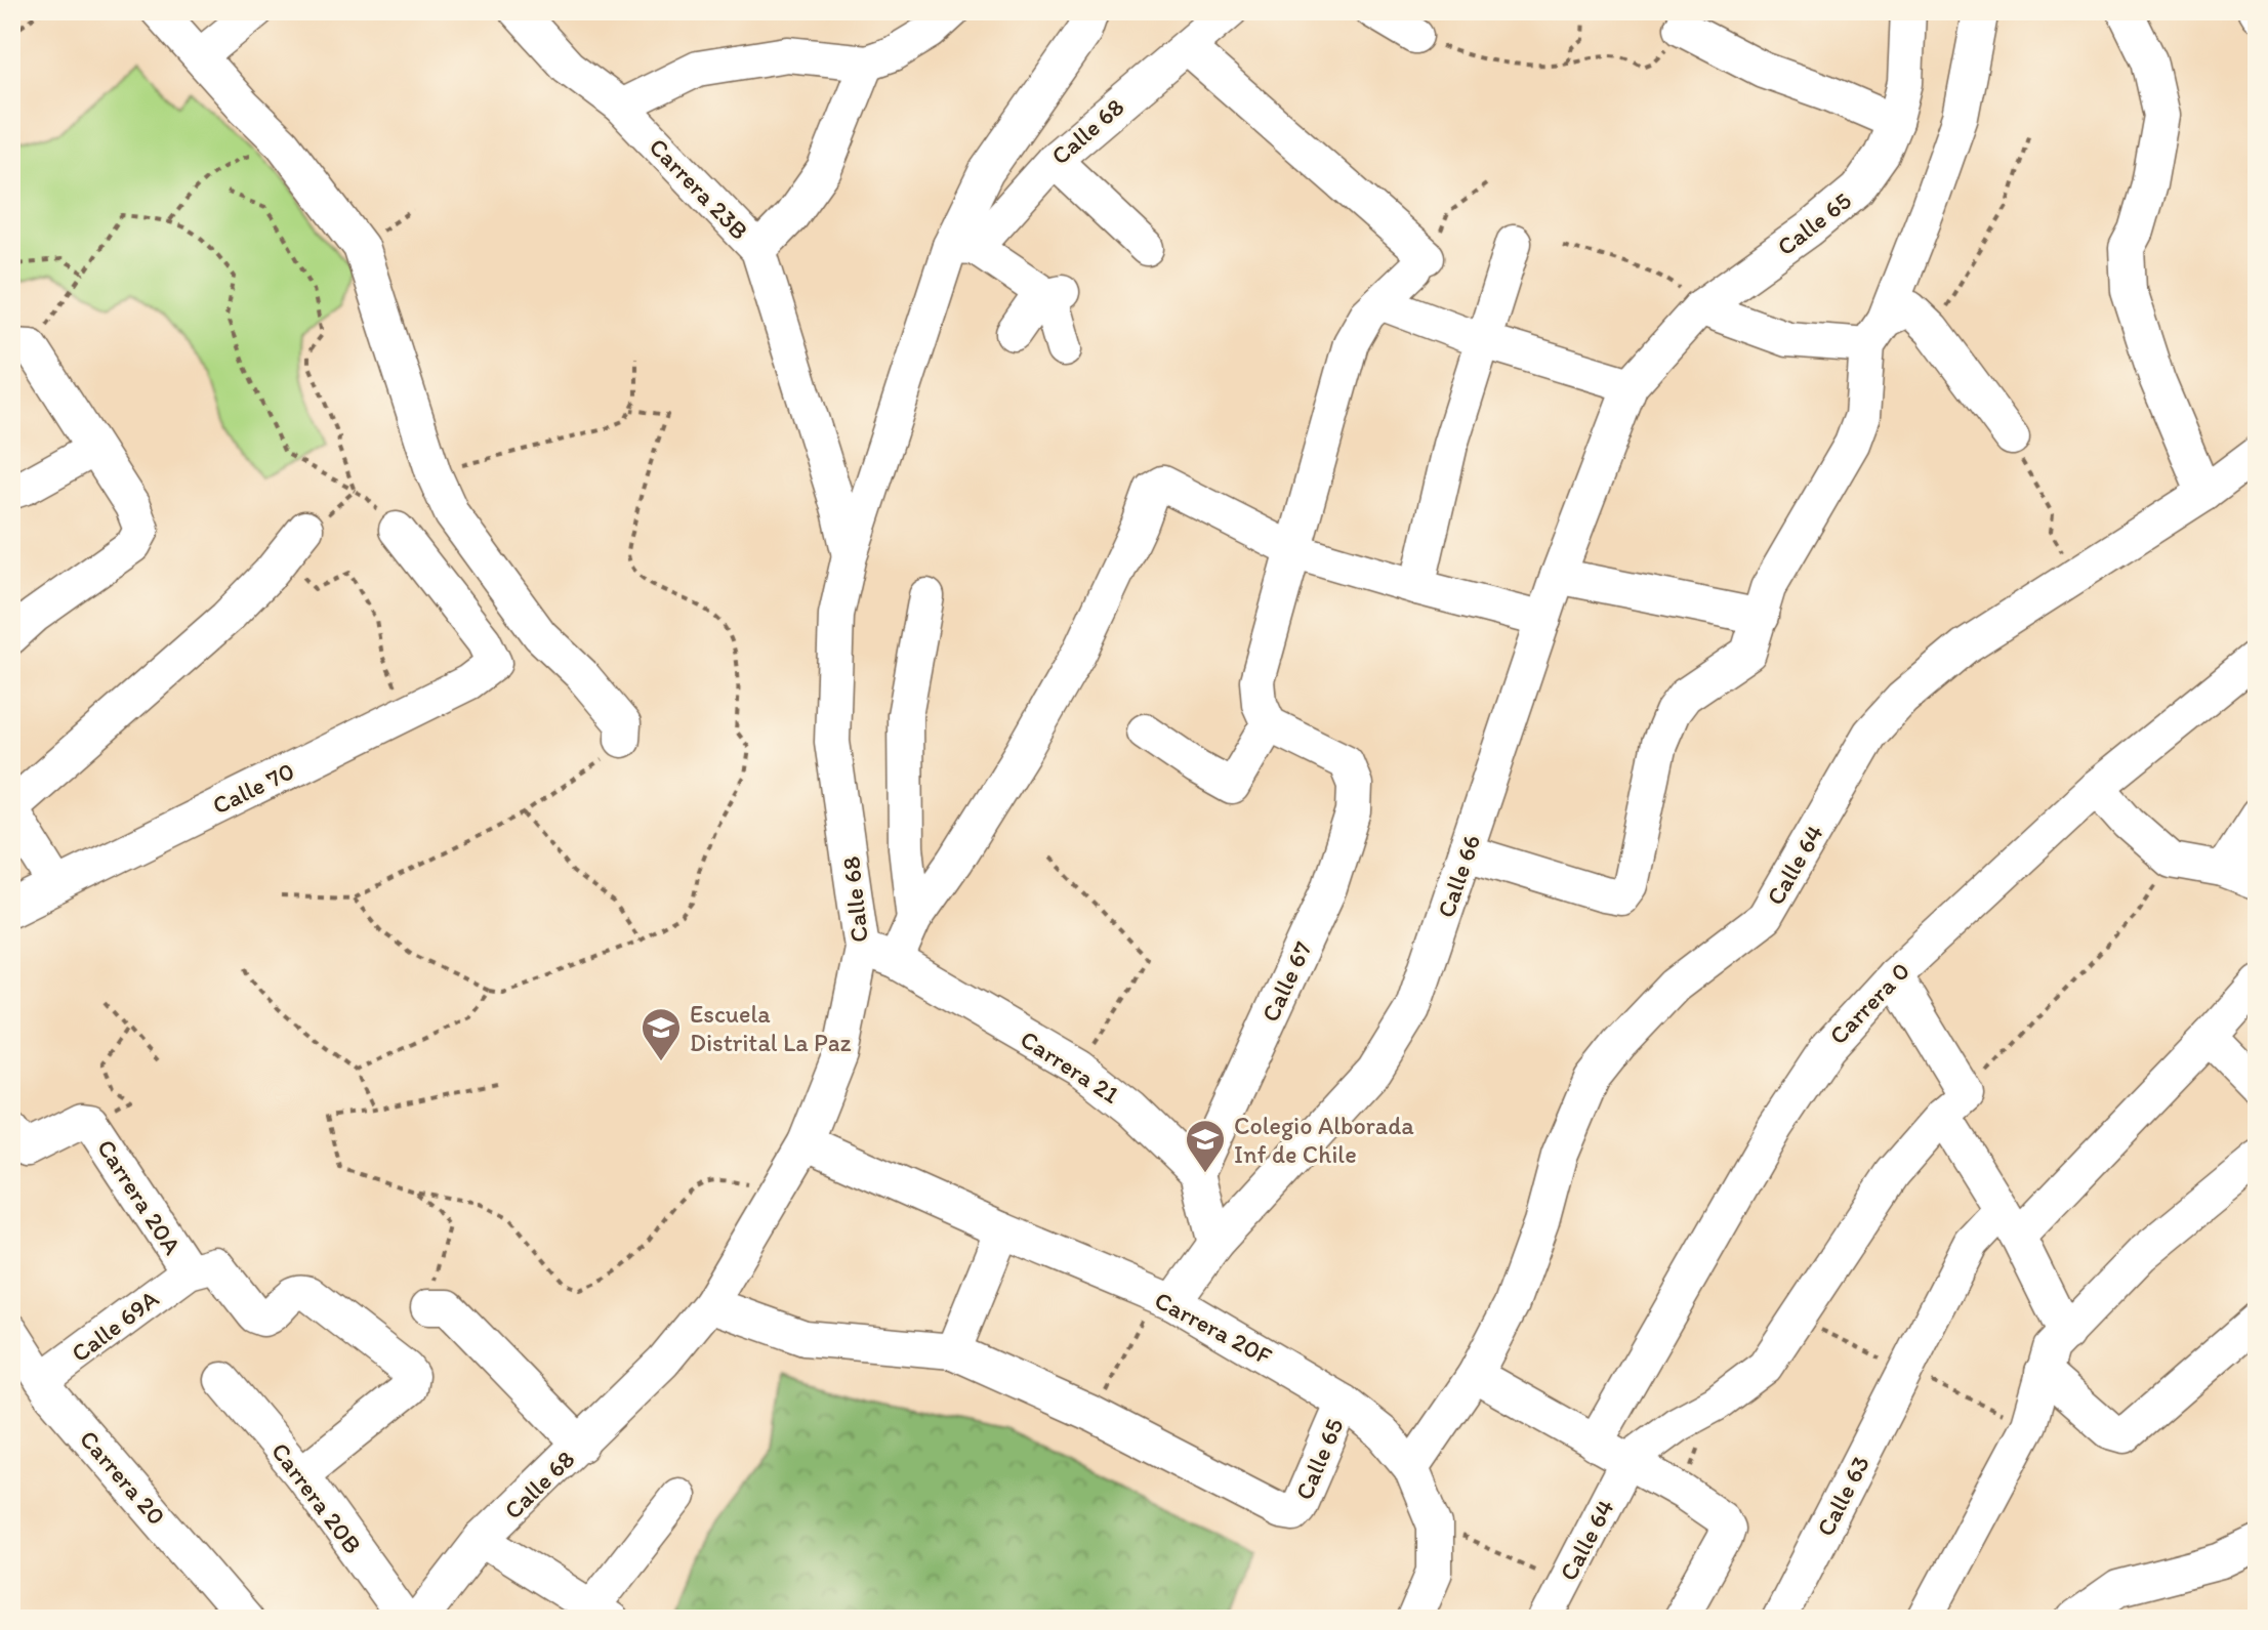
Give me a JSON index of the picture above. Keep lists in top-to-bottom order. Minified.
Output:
{"streets":{"street":["Calle 68","Carrera 23B","Calle 65","Calle 70","Calle 64","Calle 66","Calle 67","Carrera 0","Carrera 21","Carrera 20A","Calle 69A","Carrera 20F","Carrera 20","Calle 63","Carrera 20B"]},"crossings":[["Calle 68","Carrera 23B"],["Calle 68","Carrera 21"],["Calle 68","Carrera 20F"],["Calle 65","Calle 66"],["Calle 65","Carrera 20F"],["Calle 64","Carrera 20F"],["Calle 66","Carrera 20F"],["Calle 67","Carrera 21"],["Carrera 20A","Calle 69A"],["Calle 69A","Carrera 20"]],"places":{"school or university":["Escuela Distrital La Paz","Colegio Alborada Inf de Chile"]}}
